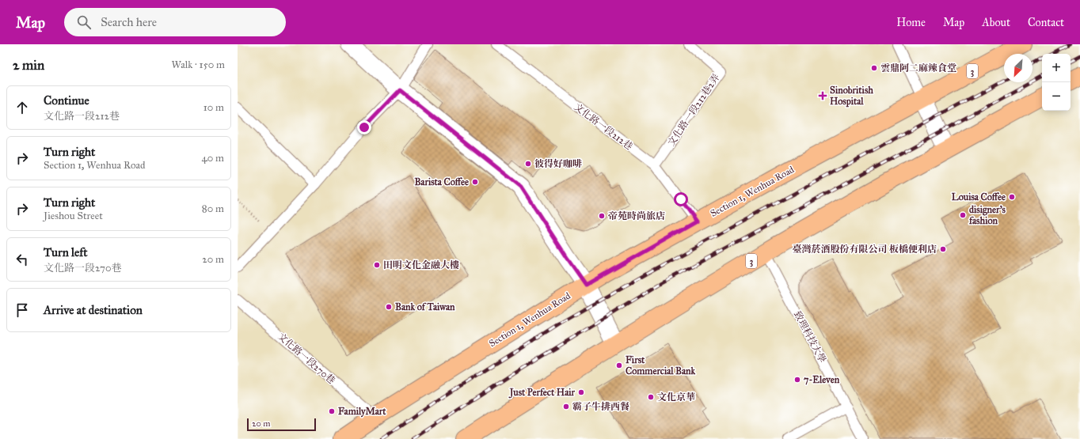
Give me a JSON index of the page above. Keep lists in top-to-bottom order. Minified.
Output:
{"streets":{"main road":["3","Section 1, Wenhua Road"],"lane":["文化路一段212巷2弄","文化路一段212巷","致理科技大學","文化路一段270巷"]},"crossings":[["3","致理科技大學"],["文化路一段212巷2弄","文化路一段212巷"],["文化路一段212巷","Section 1, Wenhua Road"],["Section 1, Wenhua Road","文化路一段270巷"]],"places":{"other":["雲鼎阿二麻辣食堂","彼得好咖啡","Barista Coffee","Louisa Coffee","disigner's fashion","帝苑時尚旅店","臺灣菸酒股份有限公司 板橋便利店","田明文化金融大樓","Bank of Taiwan","First Commercial Bank","7-Eleven","Just Perfect Hair","文化京華","霸子牛排西餐","FamilyMart"],"health":["Sinobritish Hospital"]},"scale_bar":"20 m","north":"bottom left","page":{"header":"Map","search":"Search here","nav":["Home","Map","About","Contact"],"heading":["2 min","Walk · 150 m"],"map_buttons":["+","−"],"list":[["Continue","文化路一段212巷","10 m"],["Turn right","Section 1, Wenhua Road","40 m"],["Turn right","Jieshou Street","80 m"],["Turn left","文化路一段270巷","20 m"],"Arrive at destination"],"scale":"20 m"}}
